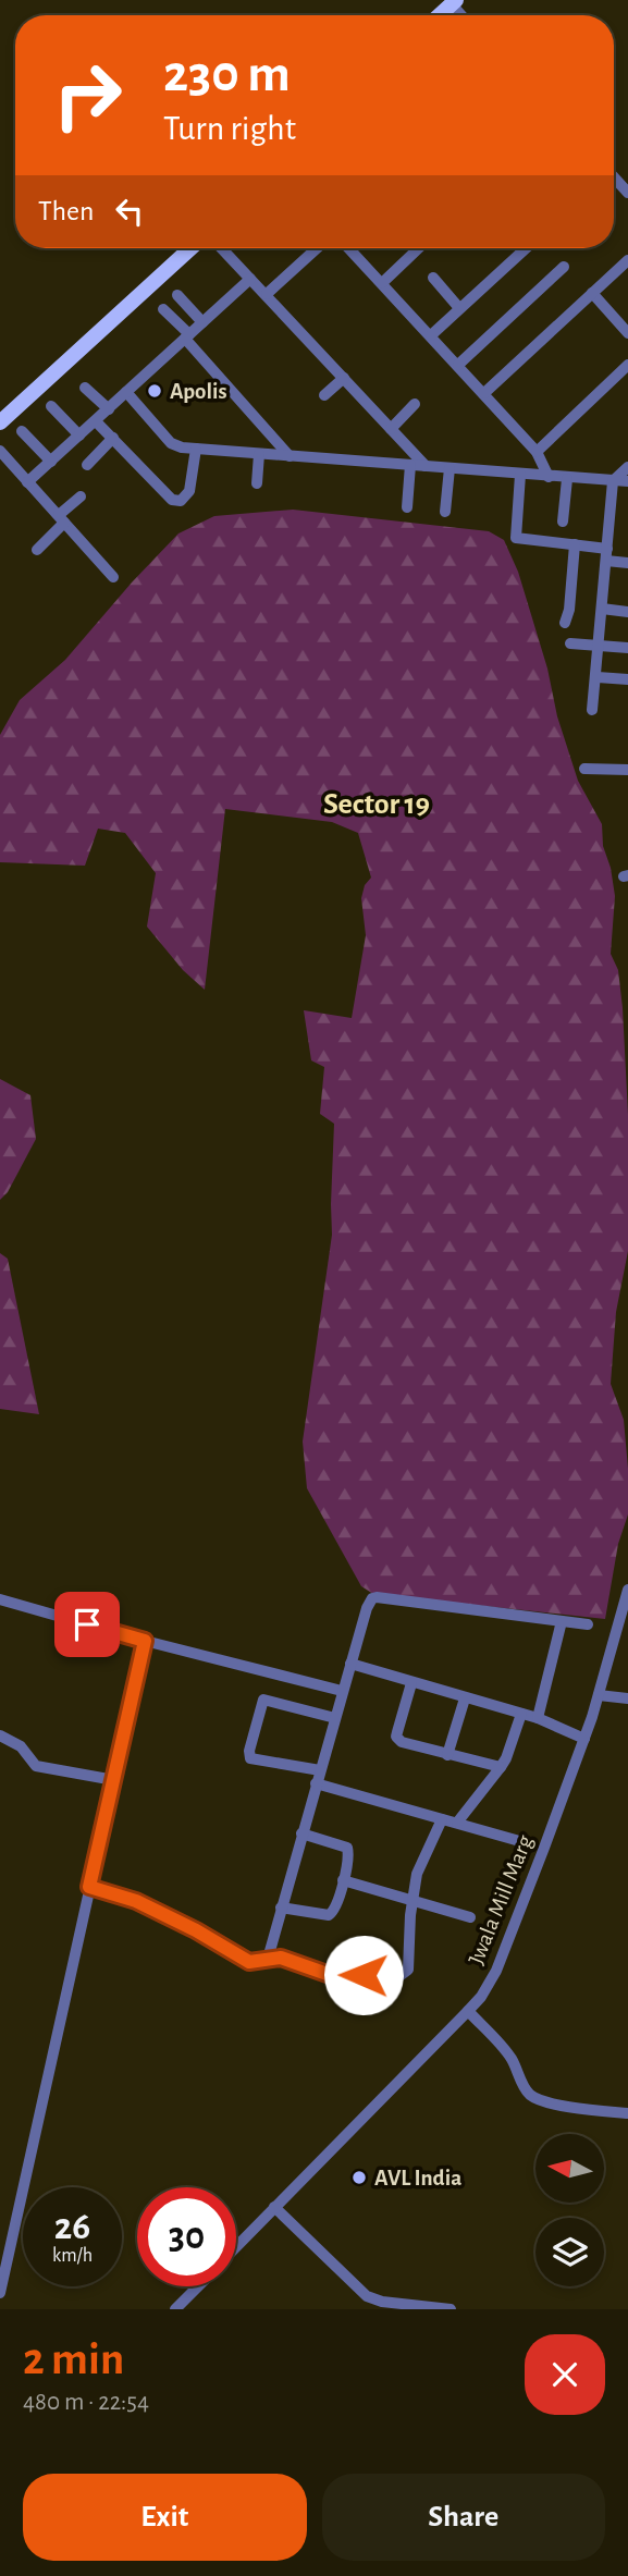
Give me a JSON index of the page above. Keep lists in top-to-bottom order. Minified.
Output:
{"streets":{"street":["Jwala Mill Marg"]},"districts":["Sector 19"],"places":["Apolis","AVL India"],"north":"left","page":{"turn":["230 m","Turn right"],"then":"Then","speed":"26 km/h","limit":"30","heading":["2 min","480 m · 22:54"],"buttons":["Exit","Share"]}}
